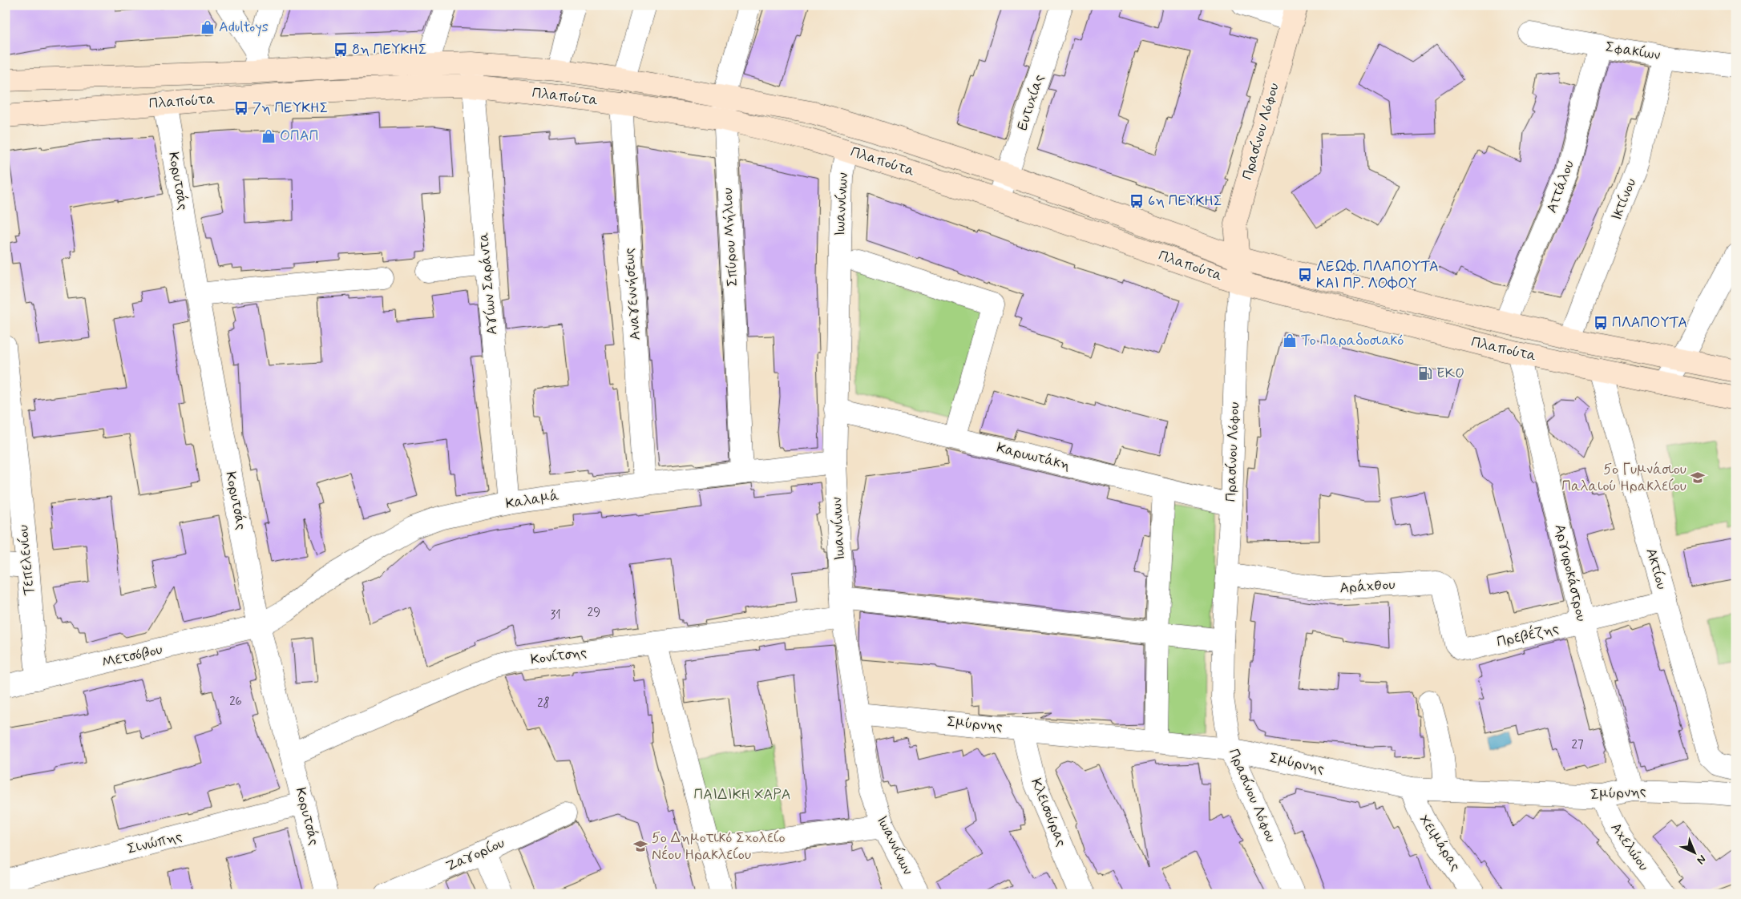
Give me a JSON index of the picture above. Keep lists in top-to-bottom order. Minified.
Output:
{"streets":{"main road":["Πλαπούτα","Πρασίνου Λόφου"],"street":["Σφακίων","Ευτυχίας","Κορυτσάς","Αττάλου","Ικτίνου","Ιωαννίνων","Σπύρου Μήλιου","Αγίων Σαράντα","Αναγεννήσεως","Καρυωτάκη","Καλαμά","Τεπελενίου","Ακτίου","Αργυροκάστρου","Αράχθου","Πρεβέζης","Μετσόβου","Κονίτσης","Σμύρνης","Κλεισούρας","Σινώπης","Χειμάρας","Αχελώου","Ζαγορίου"]},"crossings":[["Σφακίων","Αττάλου"],["Σφακίων","Ικτίνου"],["Πλαπούτα","Ευτυχίας"],["Πλαπούτα","Πρασίνου Λόφου"],["Πλαπούτα","Κορυτσάς"],["Πλαπούτα","Αττάλου"],["Πλαπούτα","Ικτίνου"],["Πλαπούτα","Ιωαννίνων"],["Πλαπούτα","Σπύρου Μήλιου"],["Πλαπούτα","Αγίων Σαράντα"],["Πλαπούτα","Αναγεννήσεως"],["Πλαπούτα","Ακτίου"],["Πλαπούτα","Αργυροκάστρου"],["Πρασίνου Λόφου","Καρυωτάκη"],["Πρασίνου Λόφου","Αράχθου"],["Πρασίνου Λόφου","Κονίτσης"],["Πρασίνου Λόφου","Σμύρνης"],["Κορυτσάς","Καλαμά"],["Κορυτσάς","Μετσόβου"],["Κορυτσάς","Κονίτσης"],["Κορυτσάς","Σινώπης"],["Ιωαννίνων","Καρυωτάκη"],["Ιωαννίνων","Καλαμά"],["Ιωαννίνων","Κονίτσης"],["Ιωαννίνων","Σμύρνης"],["Σπύρου Μήλιου","Καλαμά"],["Αγίων Σαράντα","Καλαμά"],["Αναγεννήσεως","Καλαμά"],["Καλαμά","Μετσόβου"],["Τεπελενίου","Μετσόβου"],["Ακτίου","Πρεβέζης"],["Αργυροκάστρου","Πρεβέζης"],["Αργυροκάστρου","Σμύρνης"],["Αράχθου","Πρεβέζης"],["Σμύρνης","Κλεισούρας"],["Σμύρνης","Χειμάρας"],["Σμύρνης","Αχελώου"]],"parks":["ΠΑΙΔΙΚΗ ΧΑΡΑ"],"places":{"shop":["Adultoys","ΟΠΑΠ","Το Παραδοσιακό"],"bus stop":["8η ΠΕΥΚΗΣ","7η ΠΕΥΚΗΣ","6η ΠΕΥΚΗΣ","ΛΕΩΦ. ΠΛΑΠΟΥΤΑ ΚΑΙ ΠΡ. ΛΟΦΟΥ","ΠΛΑΠΟΥΤΑ"],"fuel station":["EKO"],"school or university":["5ο Γυμνάσιου Παλαιού Ηρακλείου","5ο Δημοτικό Σχολείο Νέου Ηρακλείου"]},"house_numbers":["29","31","26","28","27"],"north":"bottom right"}
